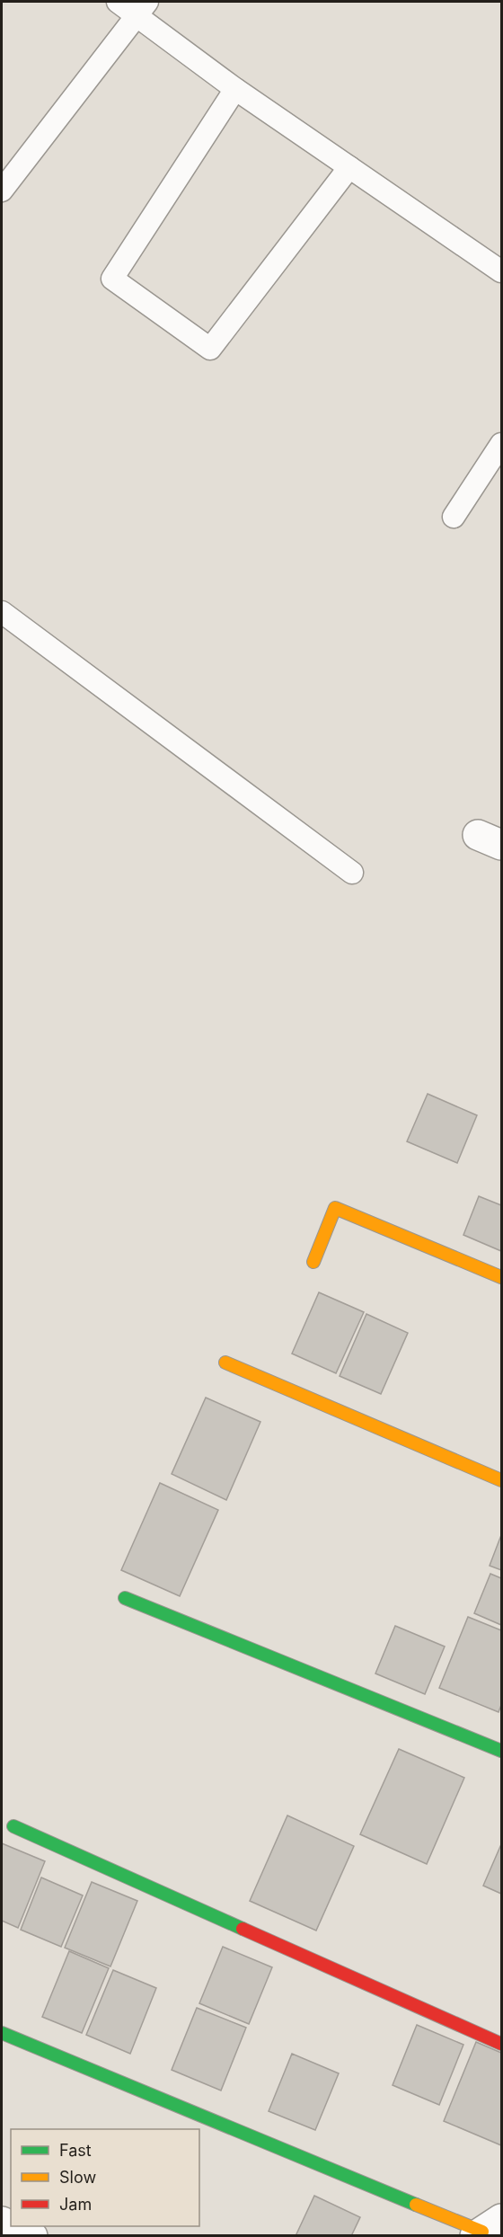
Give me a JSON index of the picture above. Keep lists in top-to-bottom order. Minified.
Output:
{"legend":["Fast","Slow","Jam"]}
